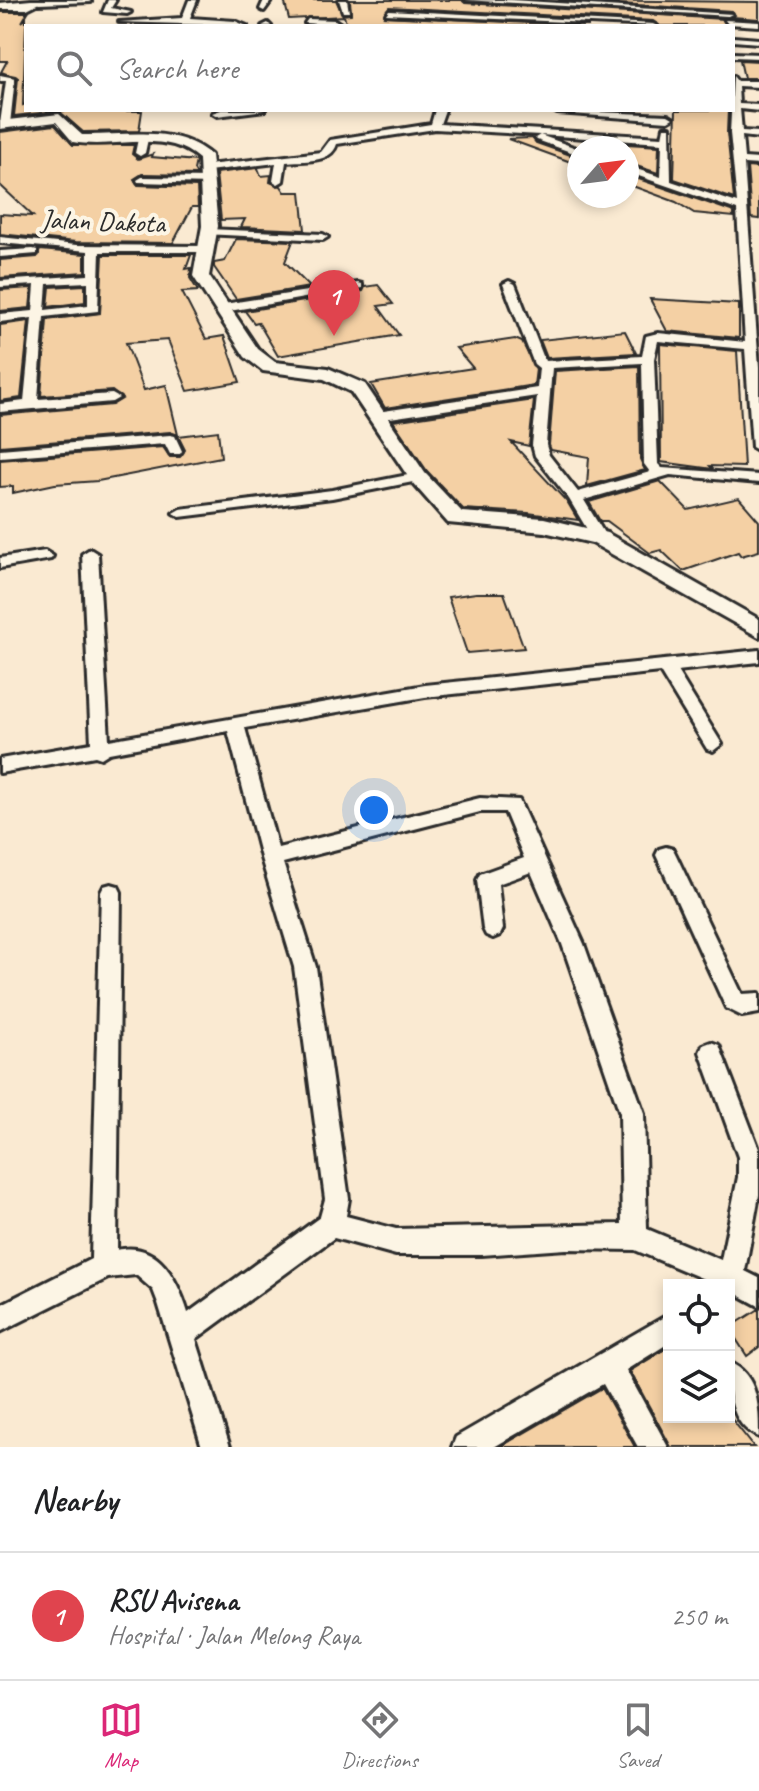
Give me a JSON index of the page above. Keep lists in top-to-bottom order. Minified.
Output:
{"streets":{"street":["Jalan Dakota"]},"north":"top right","page":{"search":"Search here","pins":"1","heading":"Nearby","list":[{"mark":"1","name":"RSU Avisena","note":"Hospital · Jalan Melong Raya","value":"250 m"}],"nav":["Map","Directions","Saved"]}}
